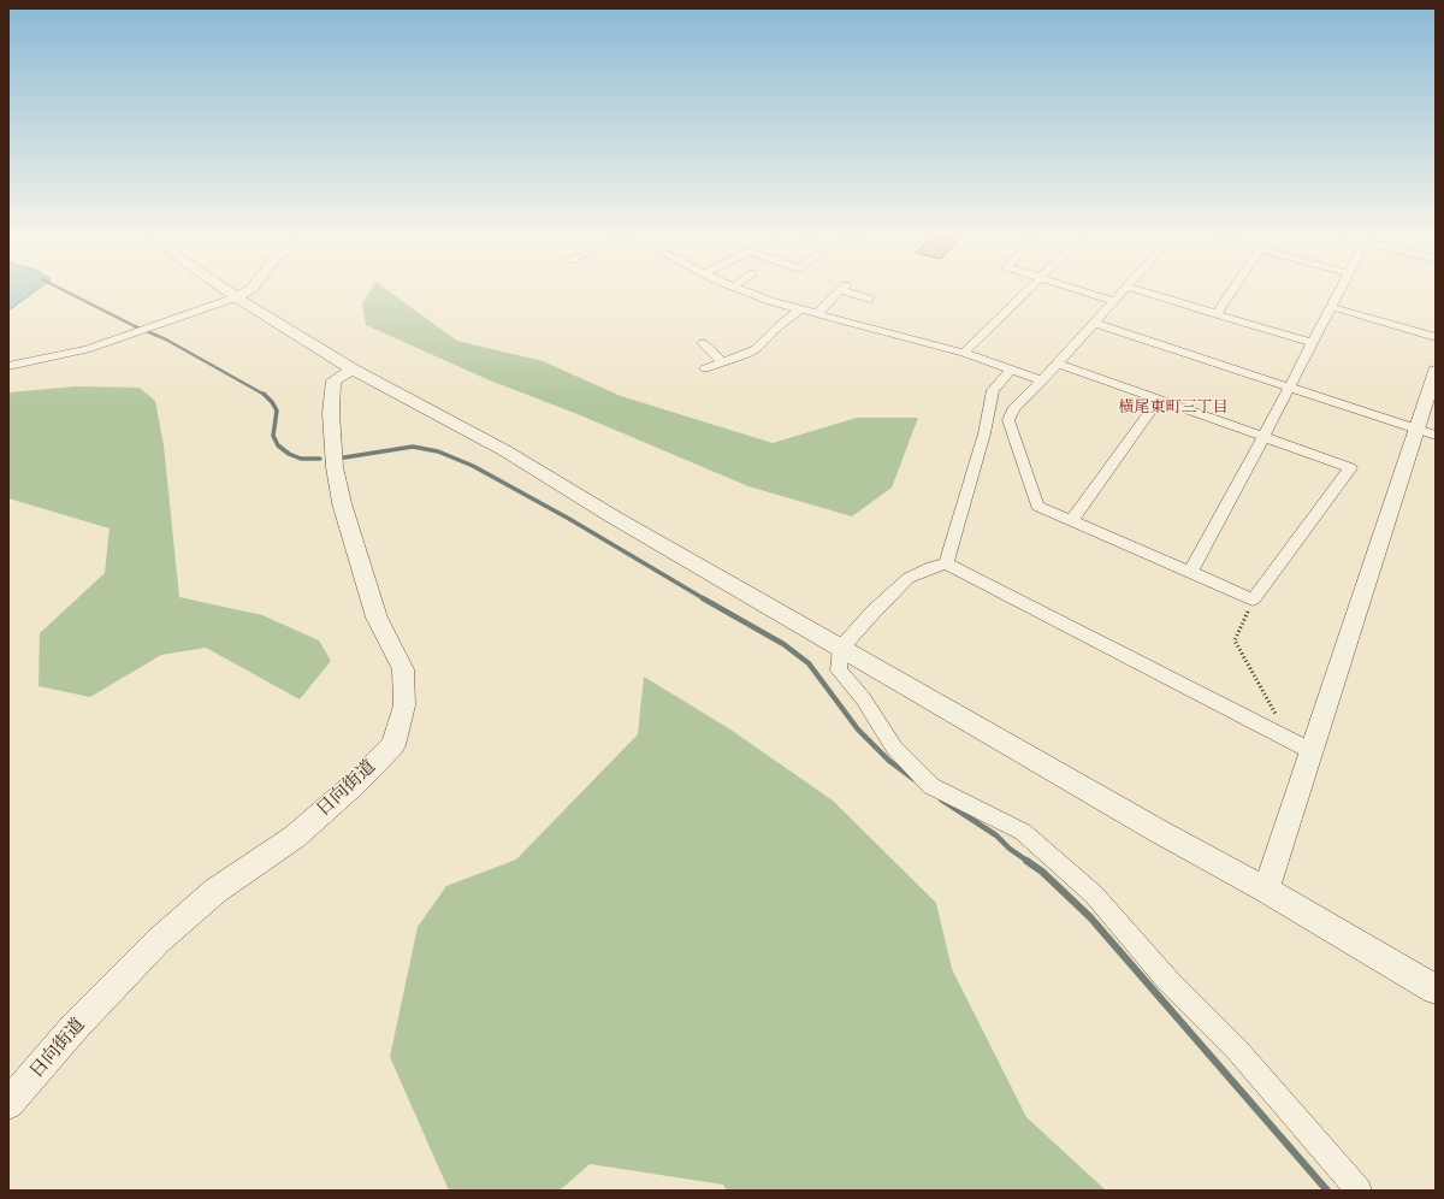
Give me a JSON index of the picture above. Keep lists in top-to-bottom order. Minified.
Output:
{"streets":{"street":["日向街道"]},"districts":["横尾東町三丁目"]}
